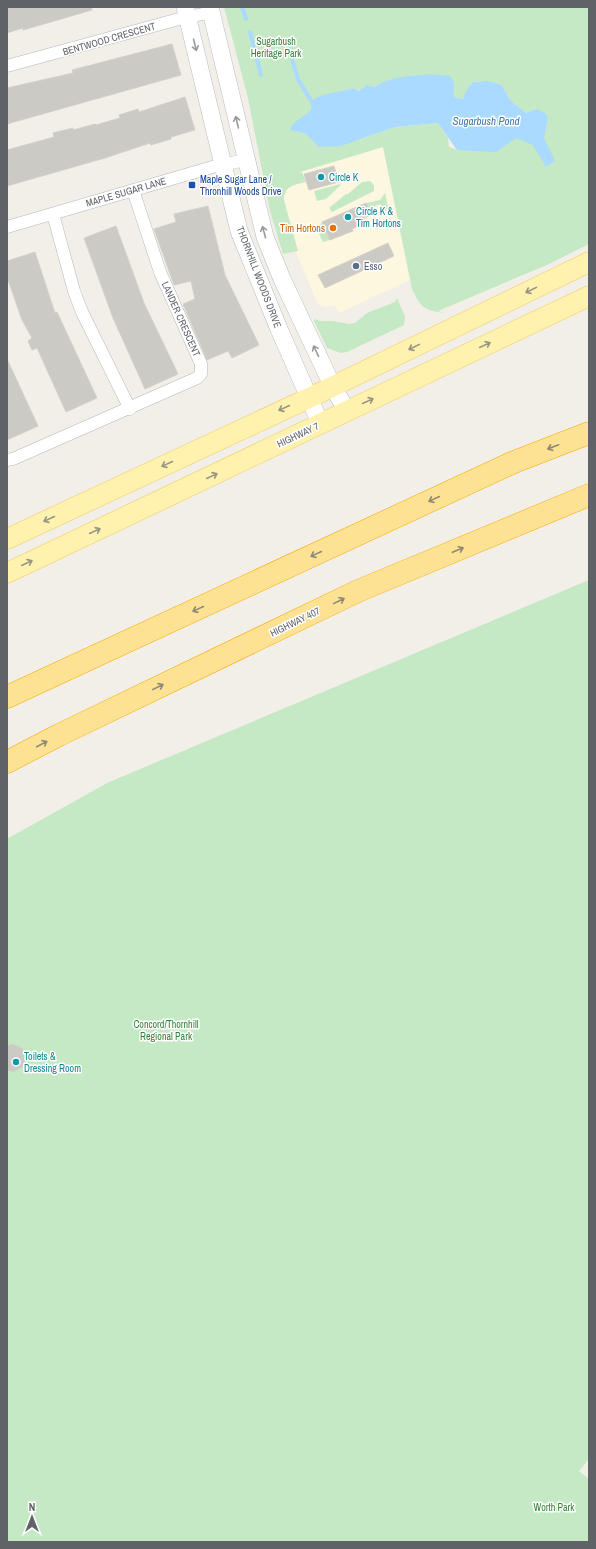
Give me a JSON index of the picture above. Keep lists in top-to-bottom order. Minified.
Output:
{"streets":{"highway":["HIGHWAY 407"],"main road":["HIGHWAY 7"],"street":["BENTWOOD CRESCENT","MAPLE SUGAR LANE","THORNHILL WOODS DRIVE","LANDER CRESCENT"]},"crossings":[["BENTWOOD CRESCENT","THORNHILL WOODS DRIVE"],["MAPLE SUGAR LANE","THORNHILL WOODS DRIVE"],["MAPLE SUGAR LANE","LANDER CRESCENT"],["THORNHILL WOODS DRIVE","HIGHWAY 7"]],"water":["Sugarbush Pond"],"parks":["Sugarbush Heritage Park","Concord/Thornhill Regional Park","Worth Park"],"places":{"other":["Circle K","Circle K & Tim Hortons","Tim Hortons","Esso","Toilets & Dressing Room"],"transit":["Maple Sugar Lane / Thronhill Woods Drive"]},"north":"top"}
